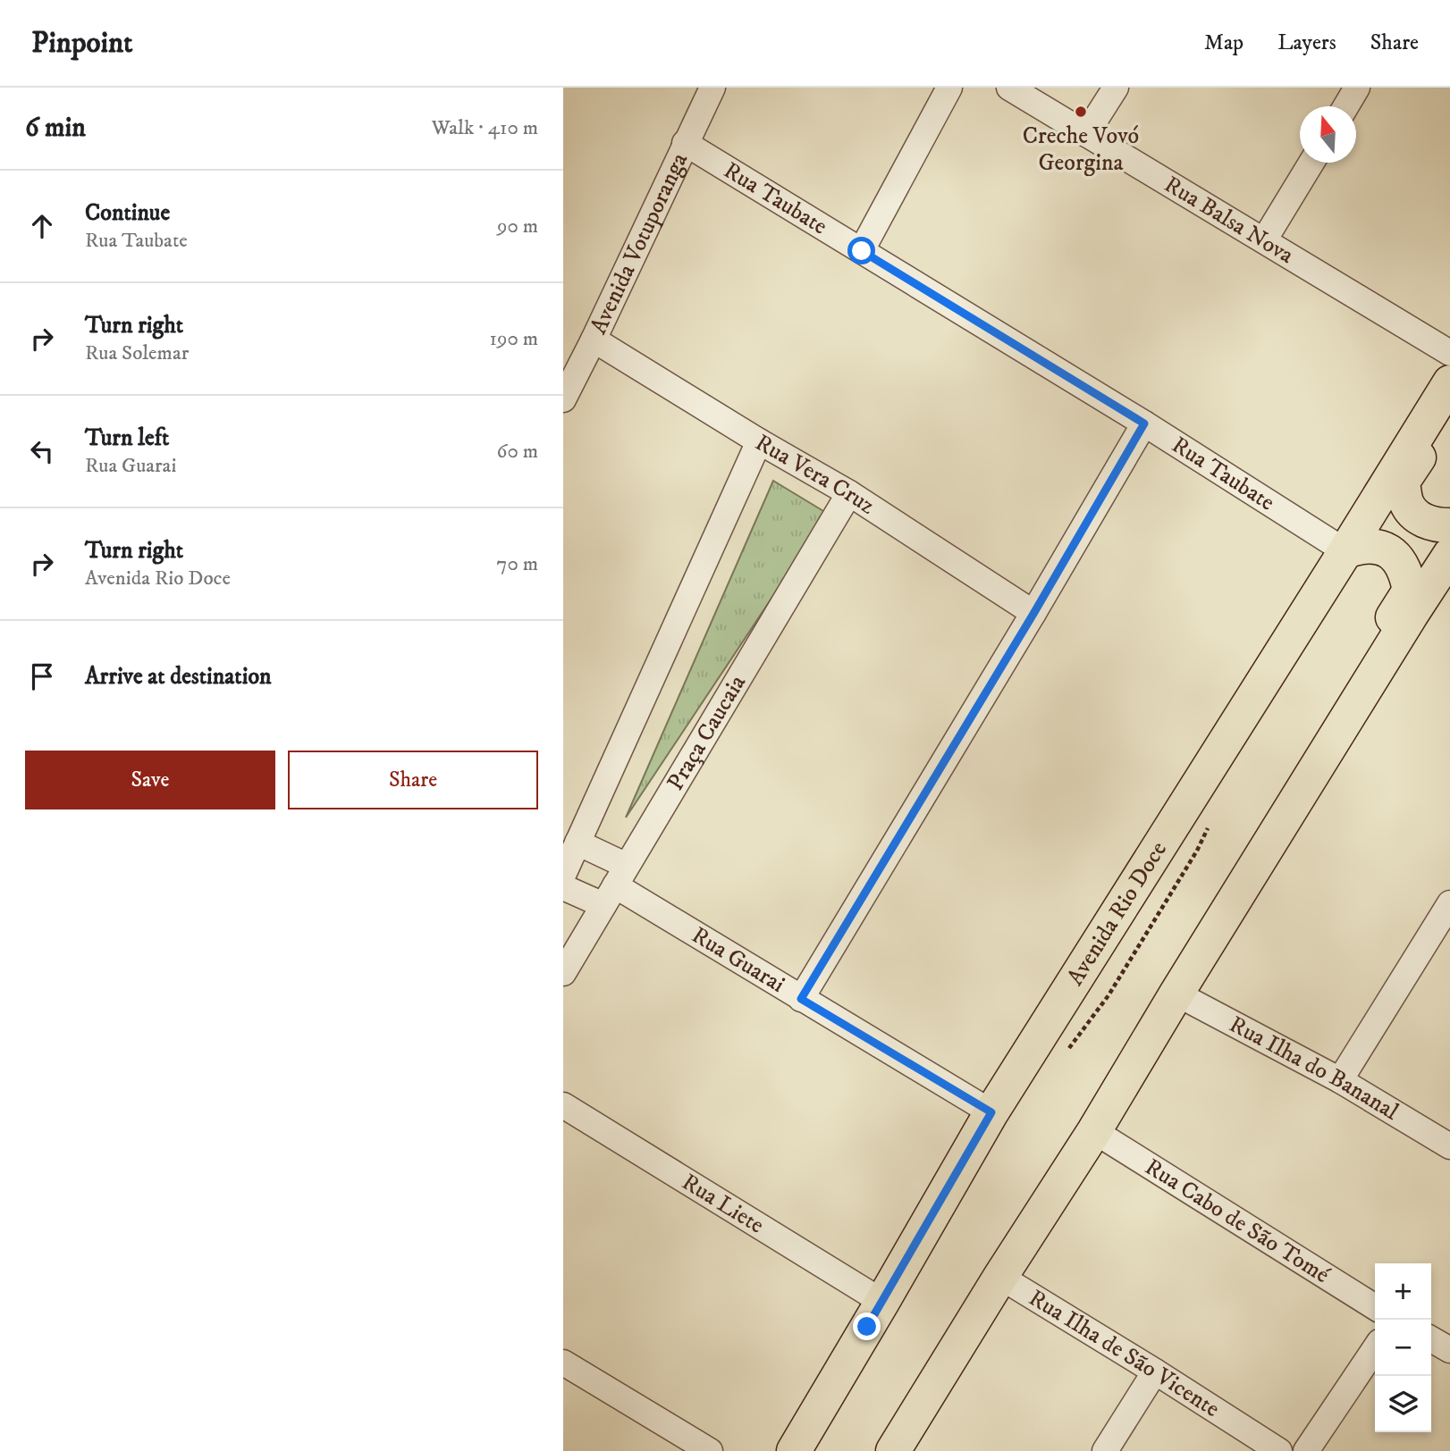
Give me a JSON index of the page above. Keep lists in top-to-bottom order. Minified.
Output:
{"streets":{"main road":["Avenida Rio Doce"],"street":["Rua Taubate","Rua Balsa Nova","Avenida Votuporanga","Rua Vera Cruz","Praça Caucaia","Rua Guarai","Rua Ilha do Bananal","Rua Liete","Rua Cabo de São Tomé","Rua Ilha de São Vicente"]},"crossings":[["Rua Taubate","Avenida Votuporanga"],["Rua Taubate","Avenida Rio Doce"],["Avenida Votuporanga","Rua Vera Cruz"],["Rua Vera Cruz","Praça Caucaia"],["Praça Caucaia","Rua Guarai"],["Avenida Rio Doce","Rua Guarai"],["Avenida Rio Doce","Rua Liete"]],"places":["Creche Vovó Georgina"],"north":"top","page":{"header":"Pinpoint","nav":["Map","Layers","Share"],"heading":["6 min","Walk · 410 m"],"list":[["Continue","Rua Taubate","90 m"],["Turn right","Rua Solemar","190 m"],["Turn left","Rua Guarai","60 m"],["Turn right","Avenida Rio Doce","70 m"],"Arrive at destination"],"buttons":["Save","Share"],"map_buttons":["+","−"]}}
